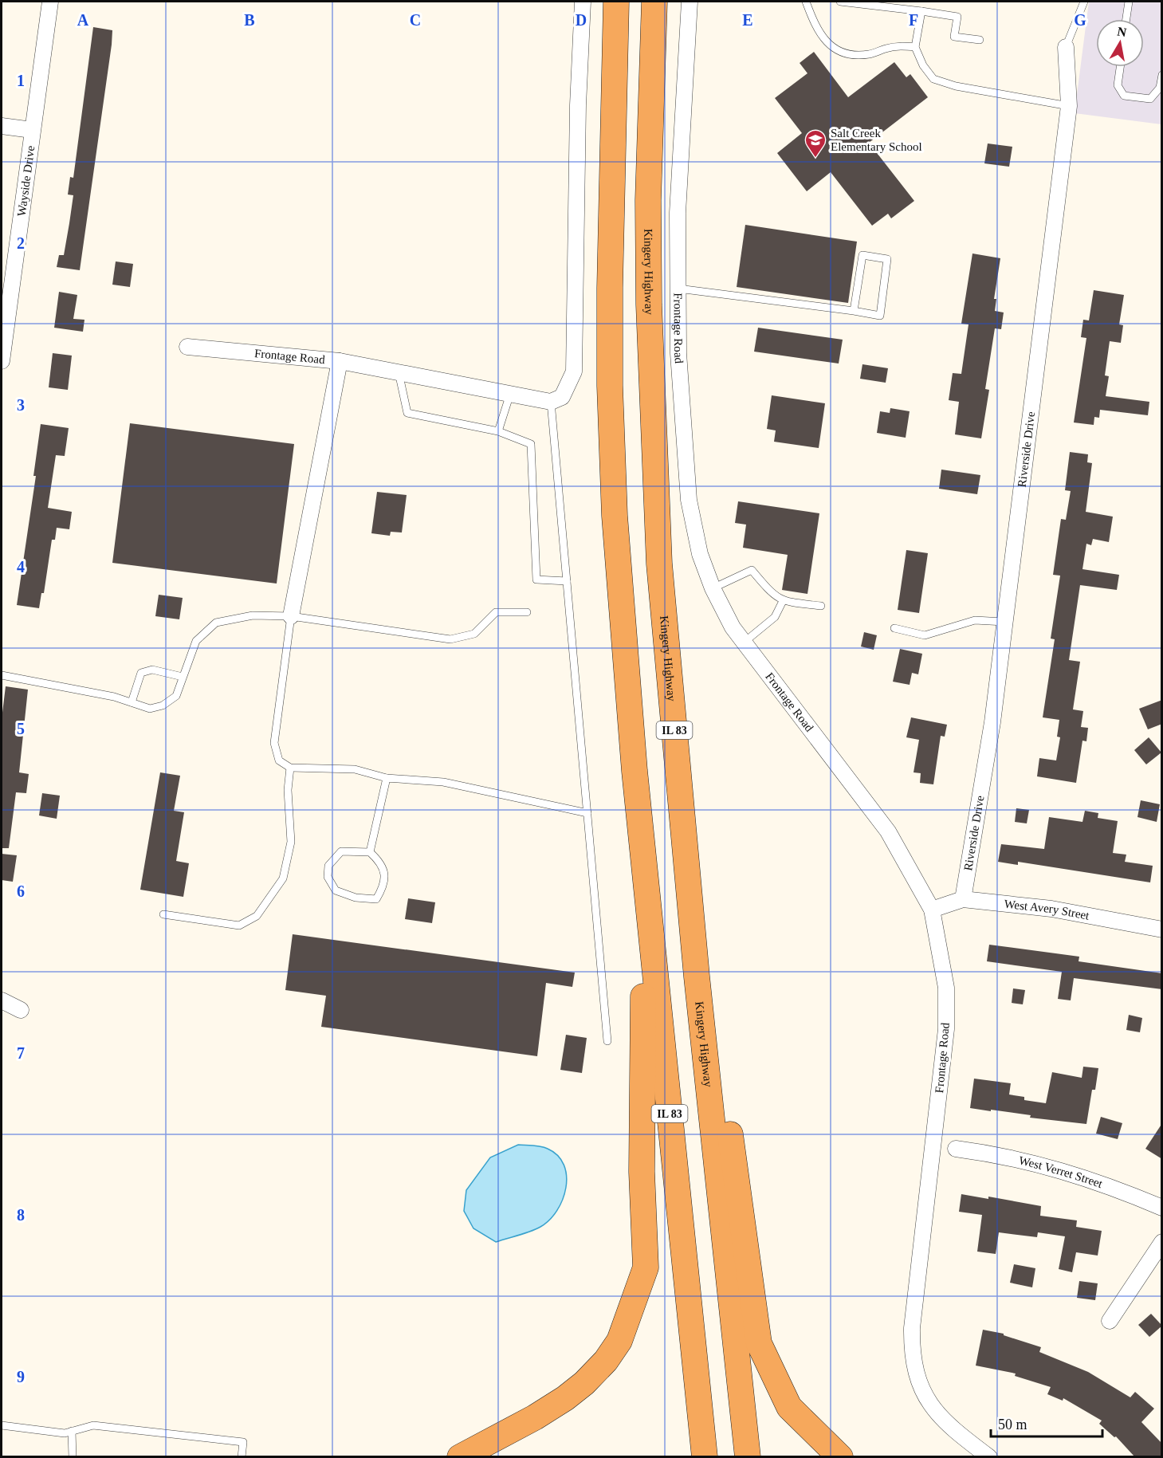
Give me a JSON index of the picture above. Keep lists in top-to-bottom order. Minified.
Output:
{"streets":{"highway":["Kingery Highway","IL 83"],"street":["Wayside Drive","Frontage Road","Riverside Drive","West Avery Street","West Verret Street"]},"crossings":[["Frontage Road","West Avery Street"],["Riverside Drive","West Avery Street"]],"places":{"school or university":["Salt Creek Elementary School"]},"scale_bar":"50 m","north":"top","grid":{"columns":["A","B","C","D","E","F","G"],"rows":["1","2","3","4","5","6","7","8","9"]}}
